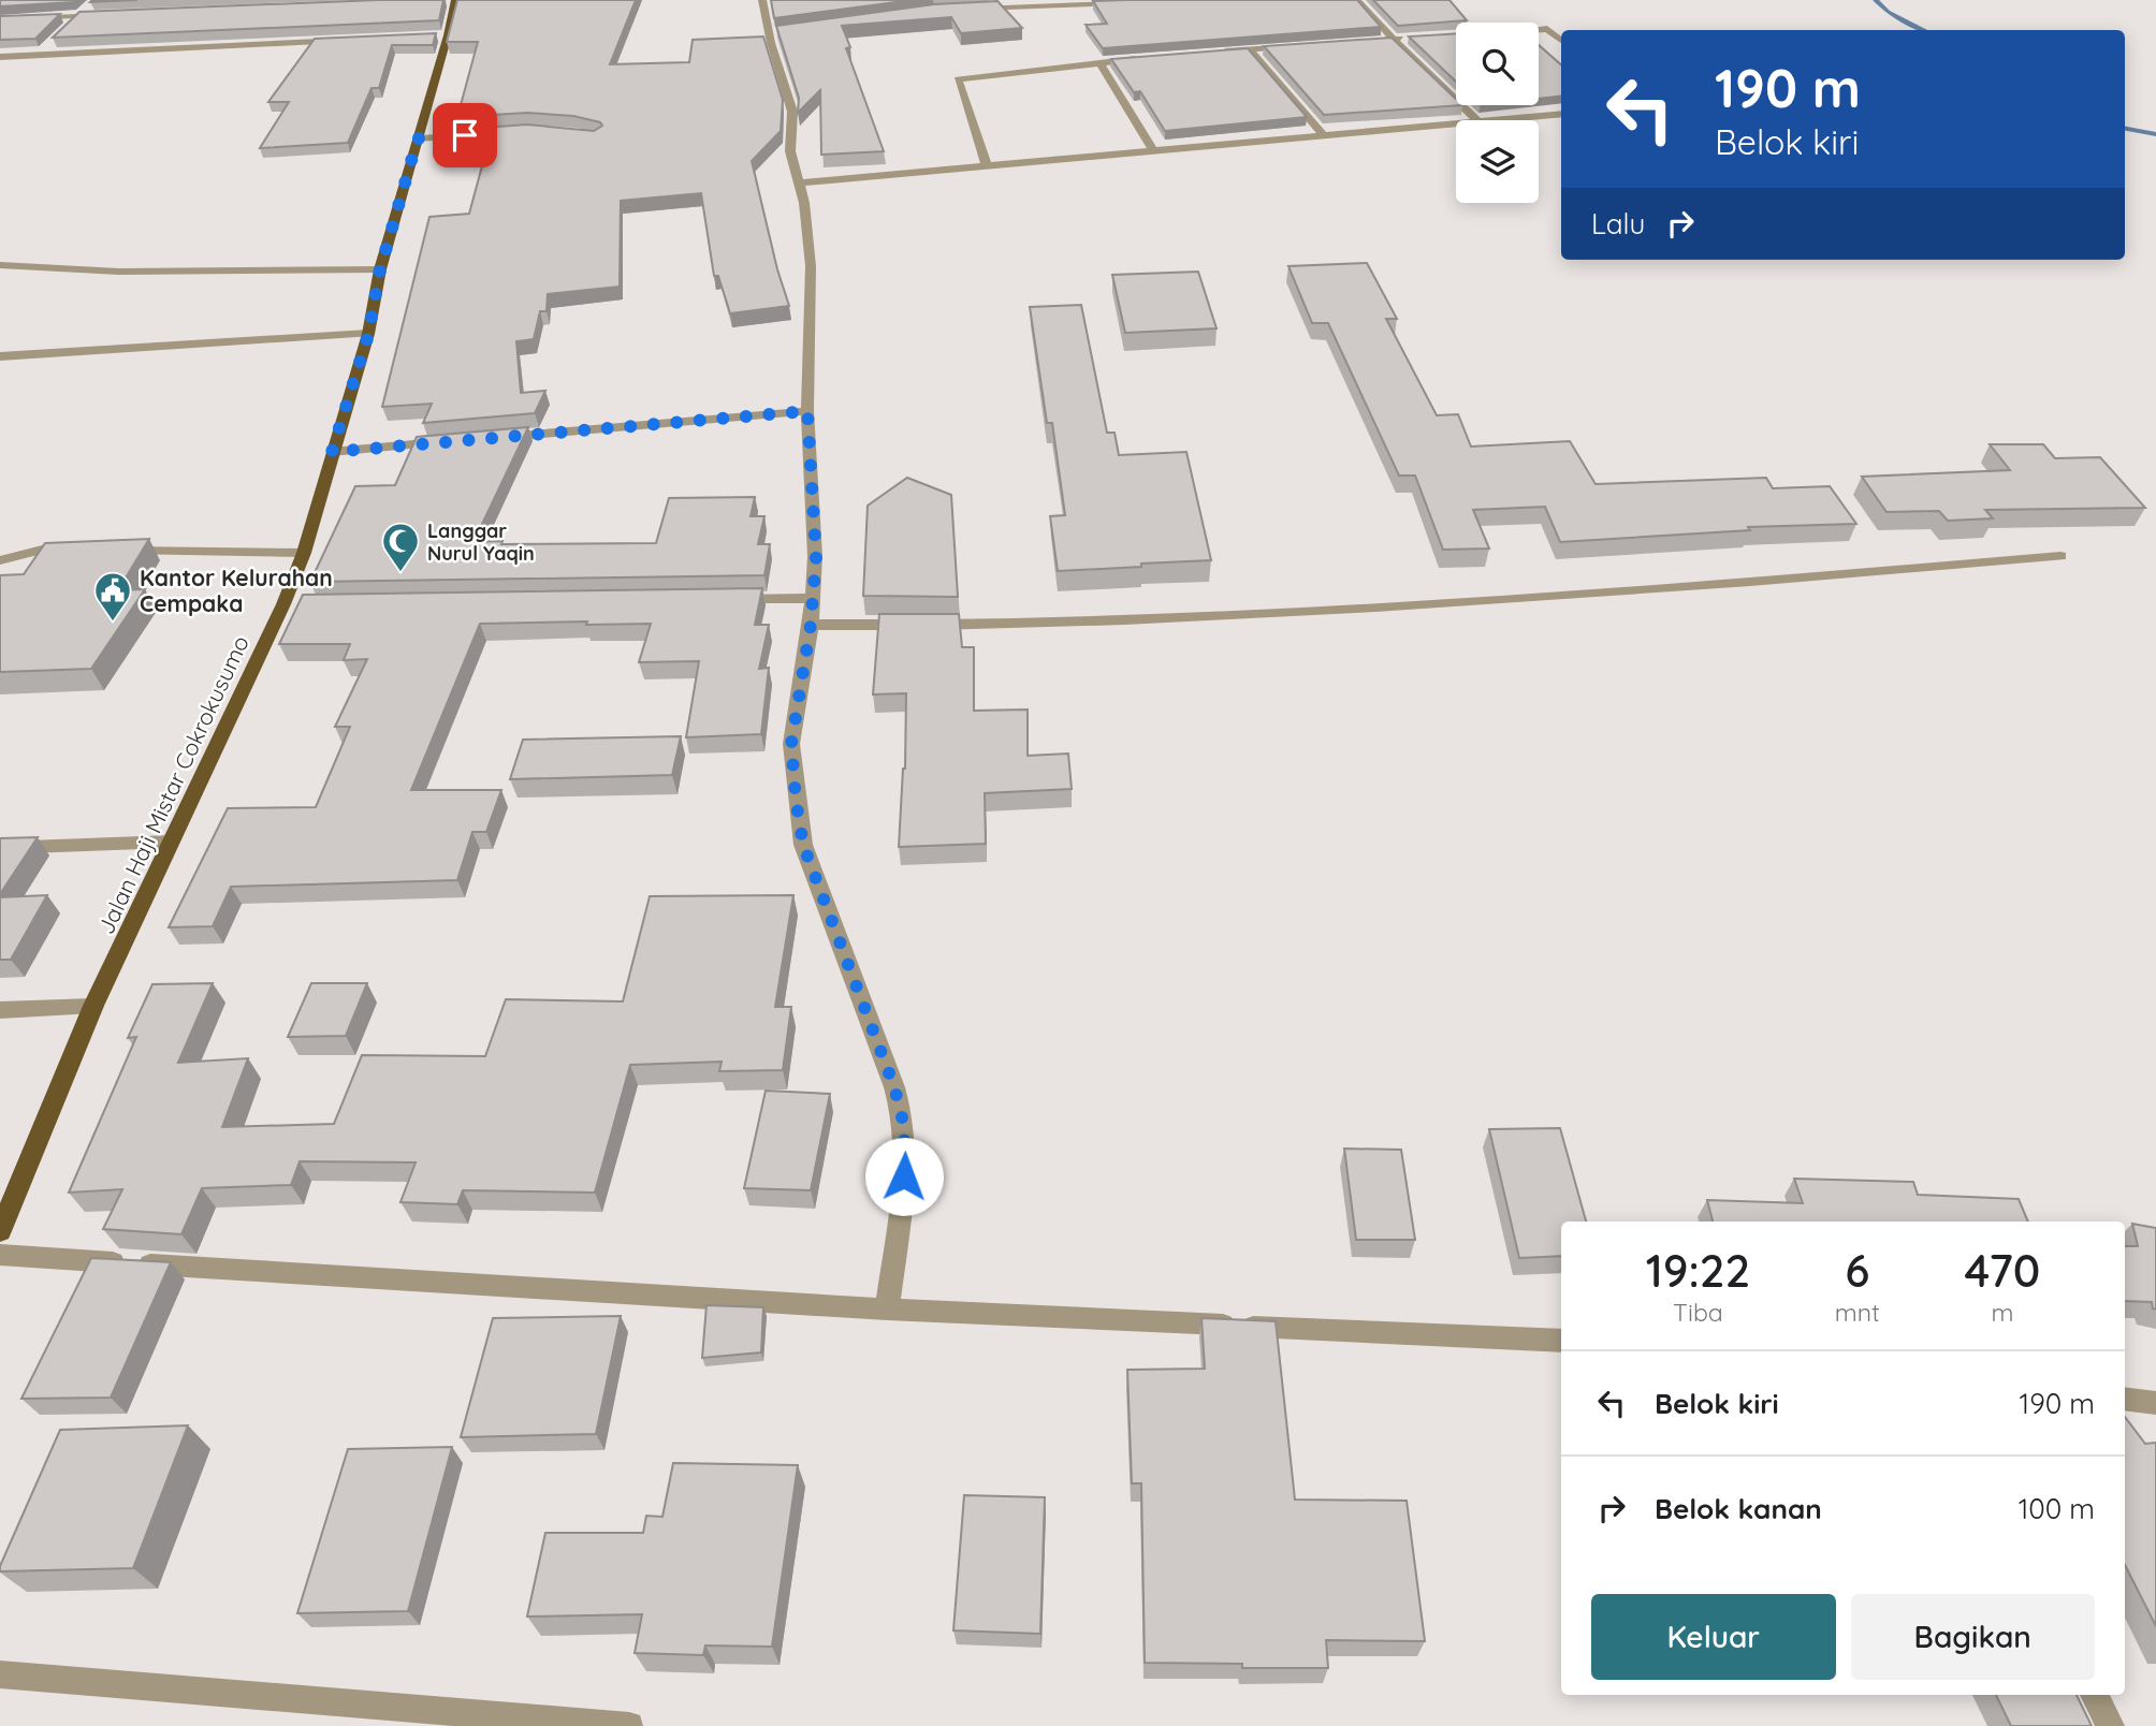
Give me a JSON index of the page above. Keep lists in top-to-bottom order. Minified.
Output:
{"streets":{"main road":["Jalan Haji Mistar Cokrokusumo"]},"places":{"mosque":["Langgar Nurul Yaqin"],"public building":["Kantor Kelurahan Cempaka"]},"page":{"turn":["190 m","Belok kiri"],"then":"Lalu","eta":["19:22","Tiba","6","mnt","470","m"],"list":[{"name":"Belok kiri","value":"190 m"},{"name":"Belok kanan","value":"100 m"}],"buttons":["Keluar","Bagikan"]}}
